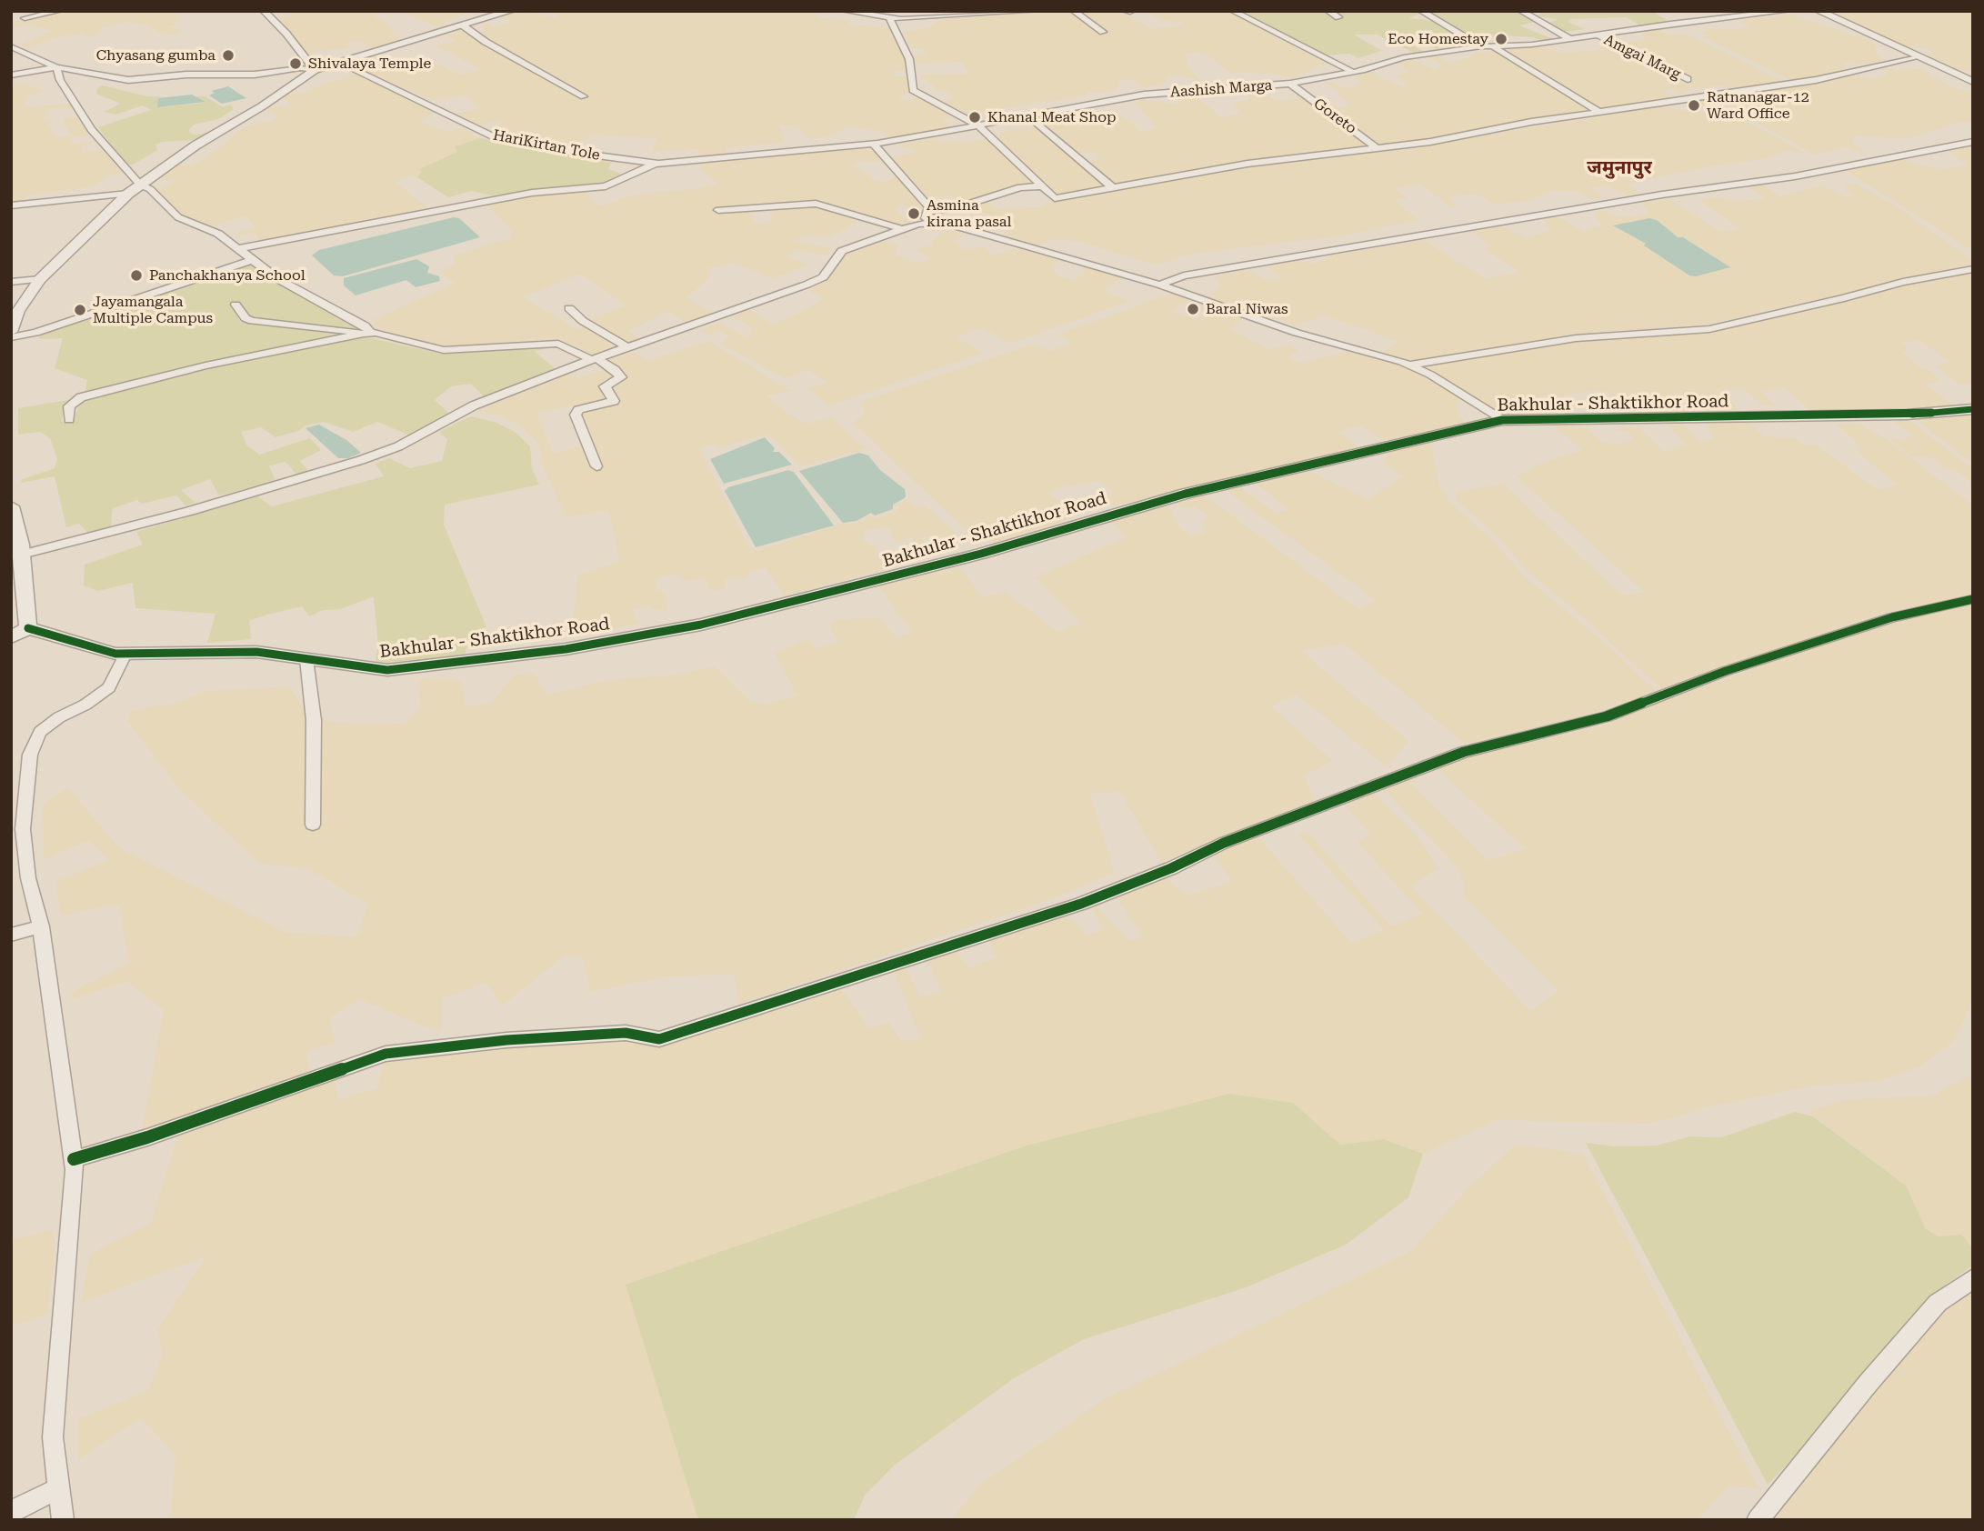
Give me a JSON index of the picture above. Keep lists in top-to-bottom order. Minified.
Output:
{"streets":{"street":["Amgai Marg","Aashish Marga","Goreto","HariKirtan Tole","Bakhular - Shaktikhor Road"]},"crossings":[["Amgai Marg","Aashish Marga"],["Aashish Marga","Goreto"],["Aashish Marga","HariKirtan Tole"]],"districts":["जमुनापुर"],"places":["Eco Homestay","Chyasang gumba","Shivalaya Temple","Ratnanagar-12 Ward Office","Khanal Meat Shop","Asmina kirana pasal","Panchakhanya School","Baral Niwas","Jayamangala Multiple Campus"]}
